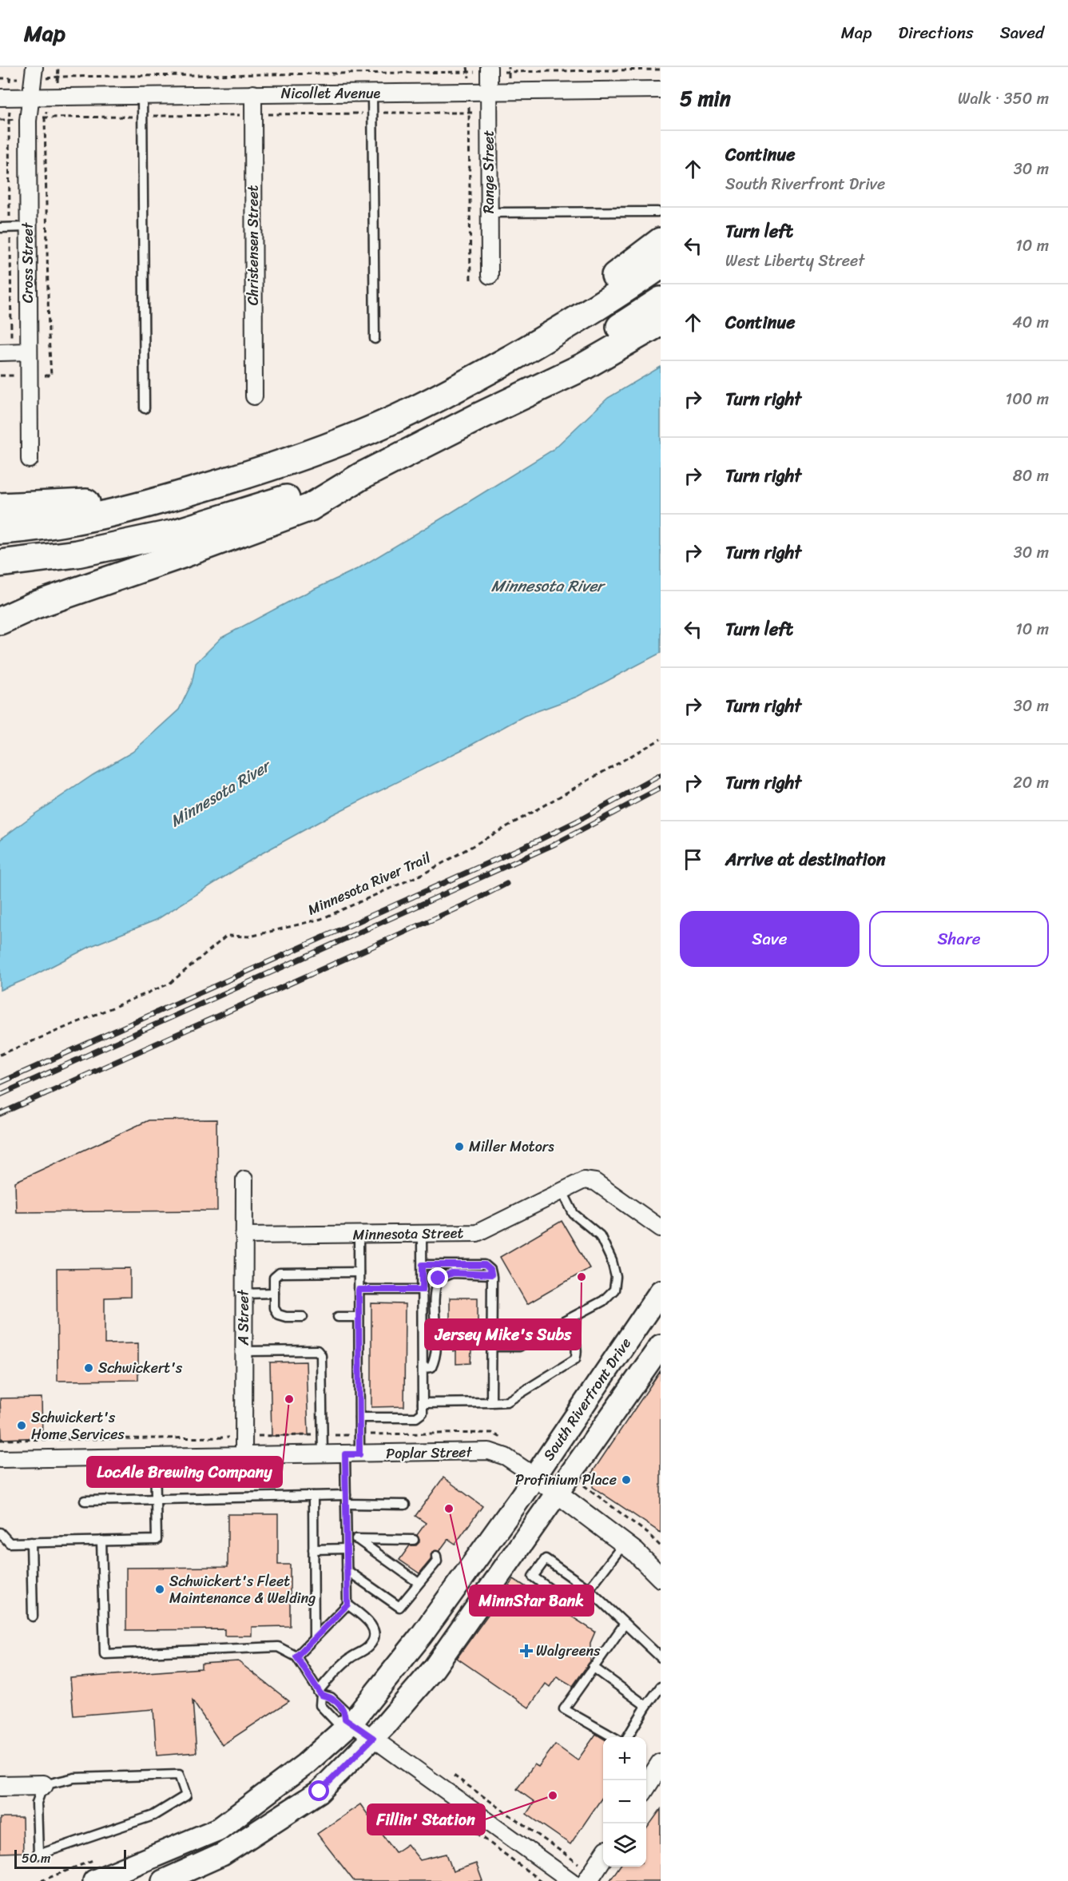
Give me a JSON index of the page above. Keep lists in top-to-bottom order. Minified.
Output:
{"streets":{"main road":["South Riverfront Drive"],"street":["Nicollet Avenue","Range Street","Christensen Street","Cross Street","Minnesota Street","A Street","Poplar Street"],"path":["Minnesota River Trail"]},"crossings":[["Nicollet Avenue","Range Street"],["Nicollet Avenue","Christensen Street"],["Nicollet Avenue","Cross Street"],["Minnesota Street","A Street"],["A Street","Poplar Street"],["South Riverfront Drive","Poplar Street"]],"water":["Minnesota River"],"places":{"other":["Miller Motors","Jersey Mike's Subs","Schwickert's","LocAle Brewing Company","Schwickert's Home Services","Profinium Place","MinnStar Bank","Schwickert's Fleet Maintenance & Welding","Fillin' Station"],"health":["Walgreens"]},"scale_bar":"50 m","page":{"header":"Map","nav":["Map","Directions","Saved"],"heading":["5 min","Walk · 350 m"],"list":[["Continue","South Riverfront Drive","30 m"],["Turn left","West Liberty Street","10 m"],["Continue","40 m"],["Turn right","100 m"],["Turn right","80 m"],["Turn right","30 m"],["Turn left","10 m"],["Turn right","30 m"],["Turn right","20 m"],"Arrive at destination"],"buttons":["Save","Share"],"map_buttons":["+","−"],"scale":"50 m"}}
